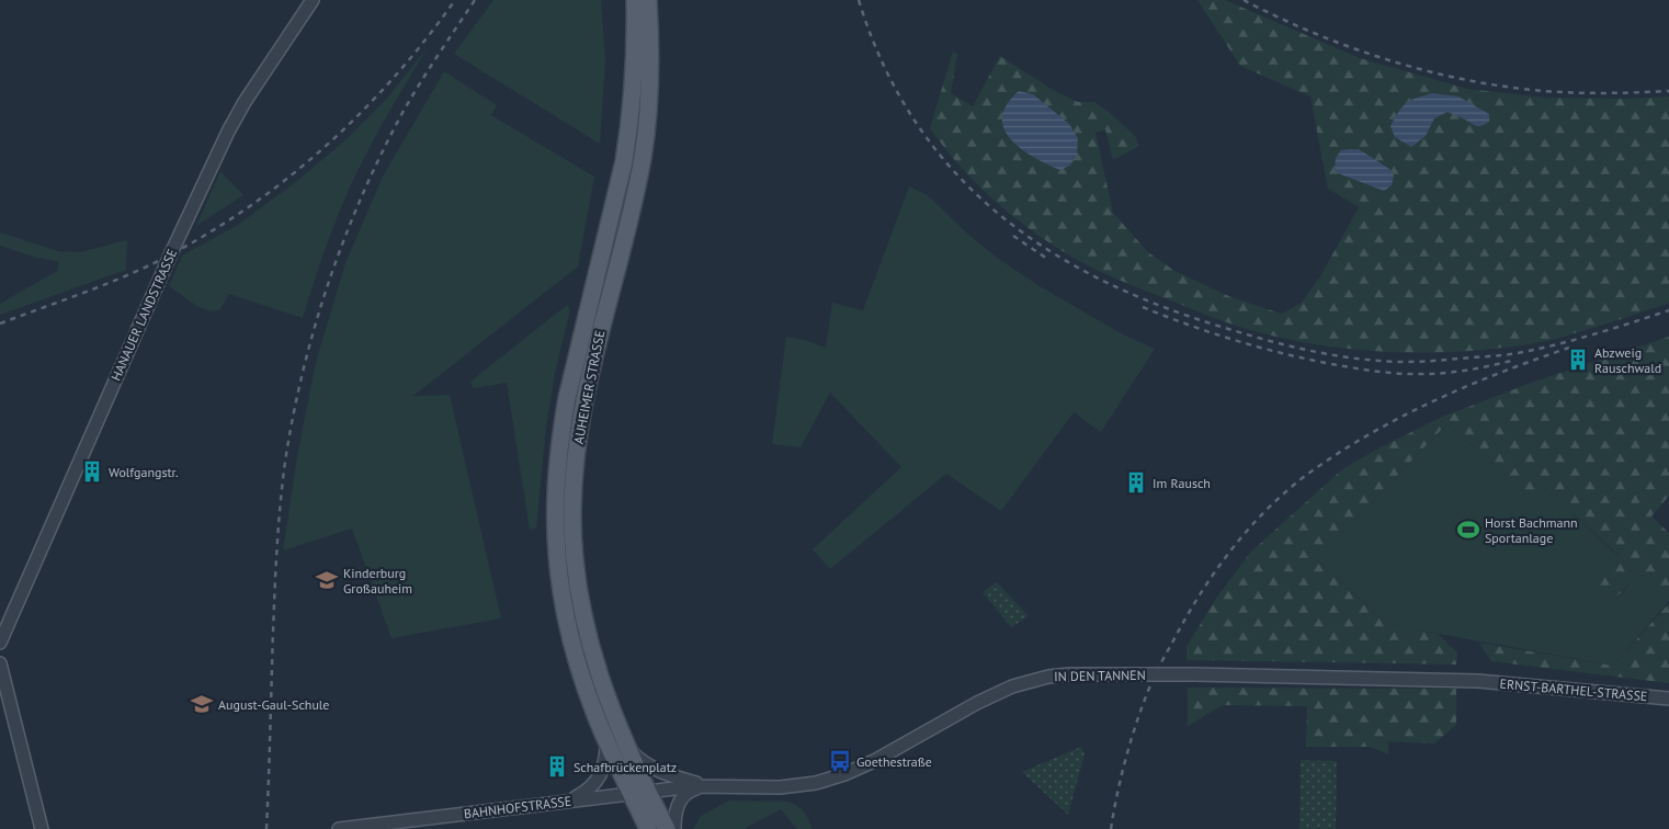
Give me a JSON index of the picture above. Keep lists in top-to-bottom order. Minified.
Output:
{"streets":{"main road":["AUHEIMER STRASSE"],"street":["HANAUER LANDSTRASSE","IN DEN TANNEN","ERNST-BARTHEL-STRASSE","BAHNHOFSTRASSE"]},"crossings":[["AUHEIMER STRASSE","IN DEN TANNEN"],["AUHEIMER STRASSE","BAHNHOFSTRASSE"],["IN DEN TANNEN","ERNST-BARTHEL-STRASSE"],["IN DEN TANNEN","BAHNHOFSTRASSE"]],"places":{"building":["Abzweig Rauschwald","Wolfgangstr.","Im Rausch","Schafbrückenplatz"],"sports":["Horst Bachmann Sportanlage"],"school or university":["Kinderburg Großauheim","August-Gaul-Schule"],"bus stop":["Goethestraße"]}}
